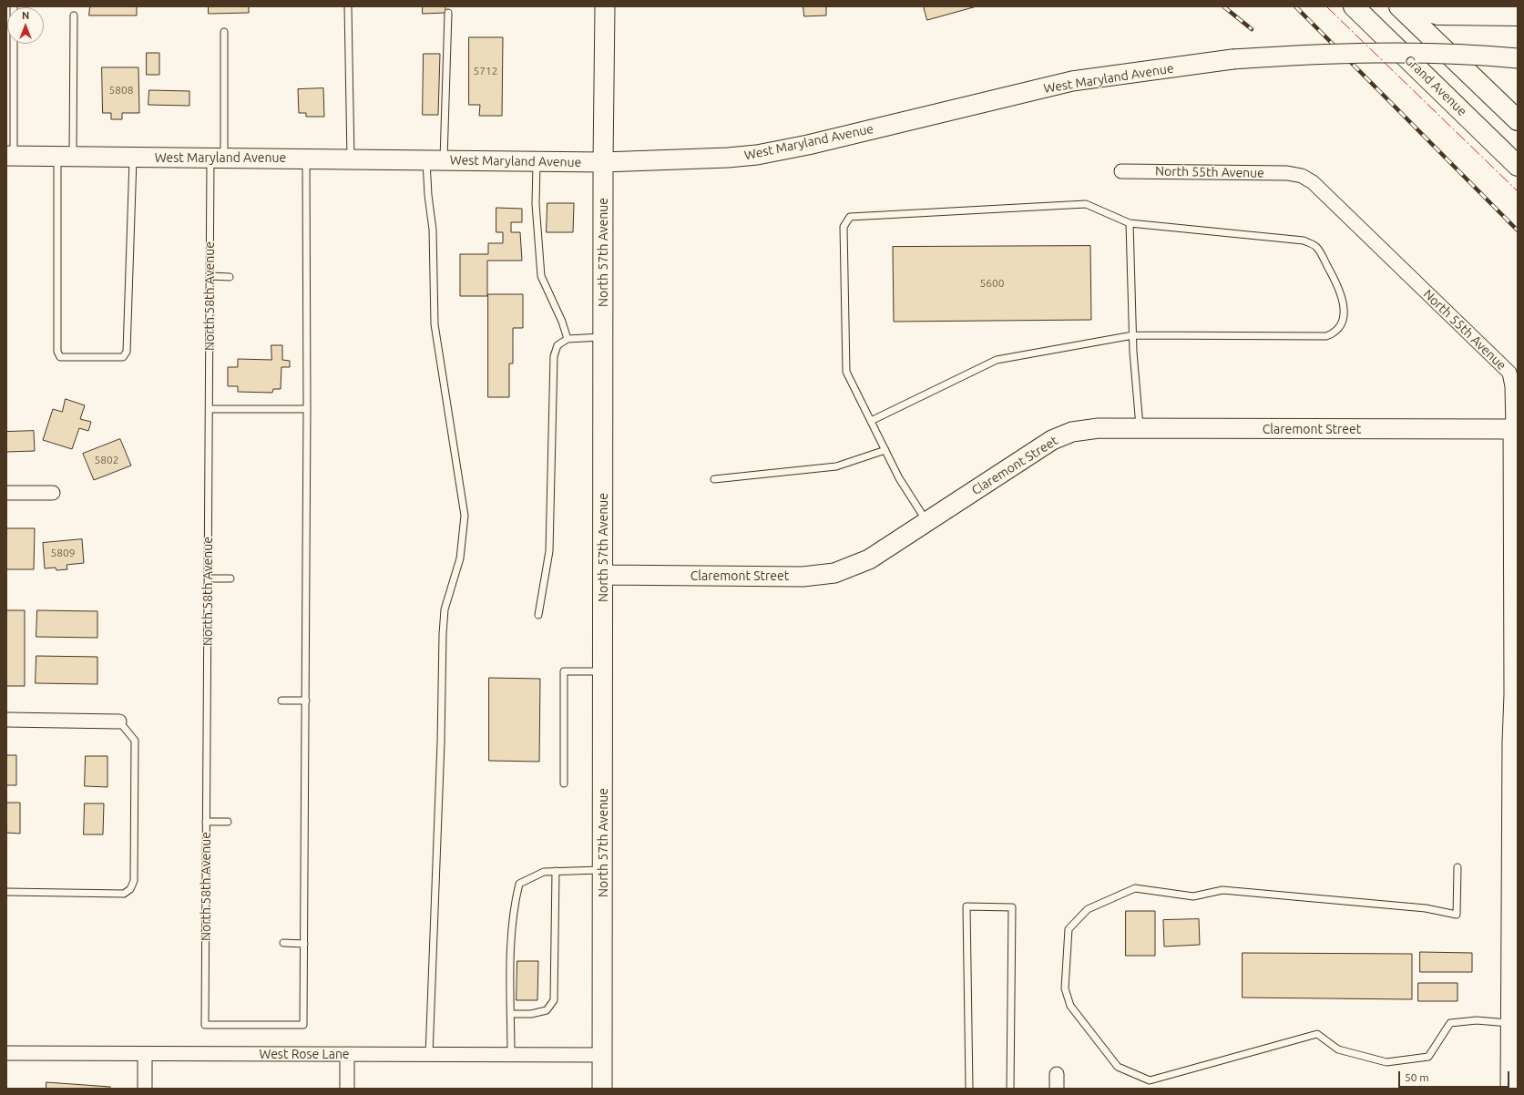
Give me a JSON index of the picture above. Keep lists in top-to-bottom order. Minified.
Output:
{"streets":{"highway":["Grand Avenue"],"street":["West Maryland Avenue","North 55th Avenue","North 57th Avenue","Claremont Street","West Rose Lane"],"lane":["North 58th Avenue"]},"crossings":[["West Maryland Avenue","North 57th Avenue"],["West Maryland Avenue","North 58th Avenue"],["North 55th Avenue","Claremont Street"],["North 57th Avenue","Claremont Street"],["North 57th Avenue","West Rose Lane"]],"house_numbers":["5712","5808","5600","5802","5809"],"scale_bar":"50 m","north":"top"}
